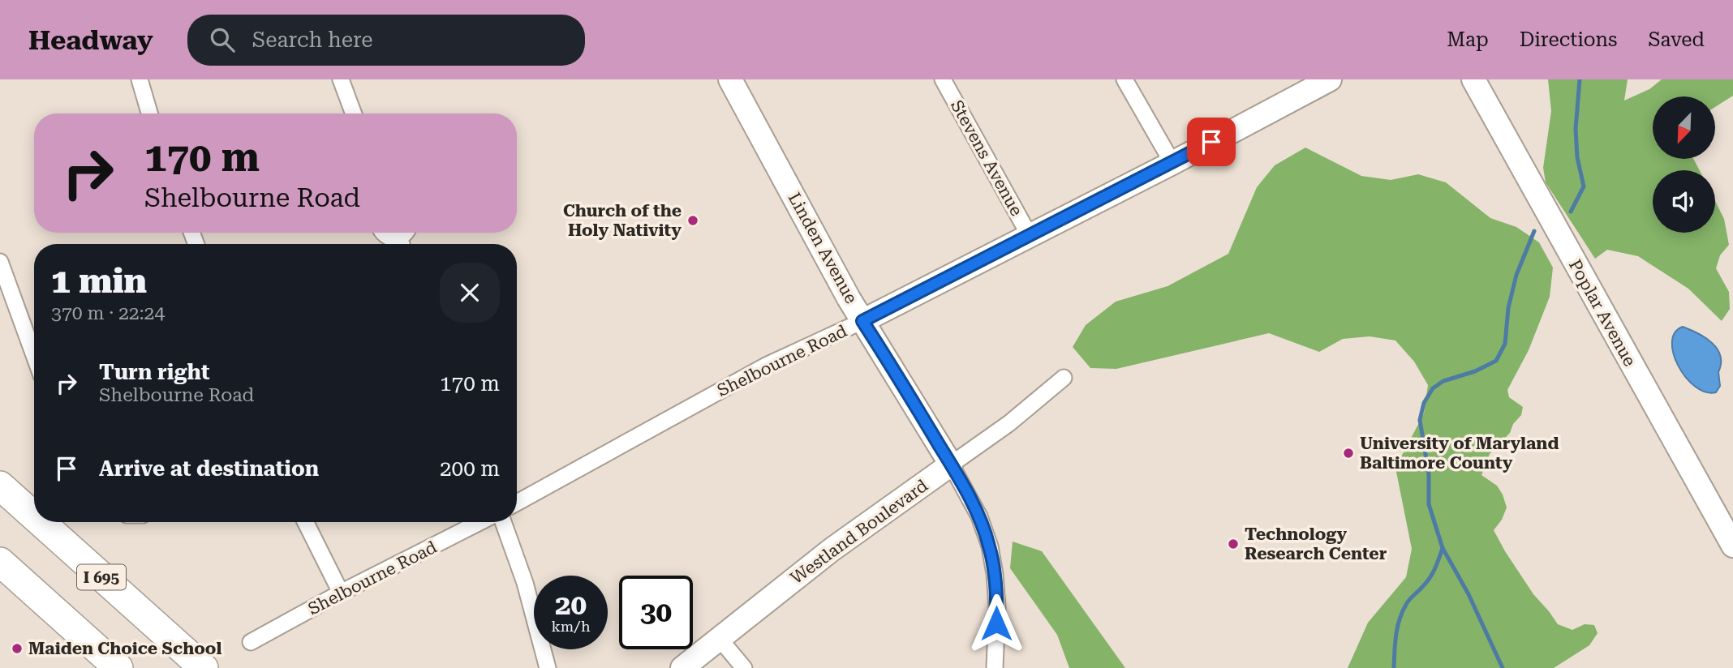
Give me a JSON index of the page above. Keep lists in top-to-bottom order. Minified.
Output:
{"streets":{"highway":["I 695"],"street":["Stevens Avenue","Linden Avenue","Poplar Avenue","Shelbourne Road","Westland Boulevard"]},"crossings":[["Stevens Avenue","Shelbourne Road"],["Linden Avenue","Shelbourne Road"],["Linden Avenue","Westland Boulevard"]],"places":["Church of the Holy Nativity","University of Maryland Baltimore County","Technology Research Center","Maiden Choice School"],"north":"bottom left","page":{"header":"Headway","search":"Search here","nav":["Map","Directions","Saved"],"turn":["170 m","Shelbourne Road"],"heading":["1 min","370 m · 22:24"],"list":[{"name":"Turn right","note":"Shelbourne Road","value":"170 m"},{"name":"Arrive at destination","value":"200 m"}],"speed":"20 km/h","limit":"30"}}
